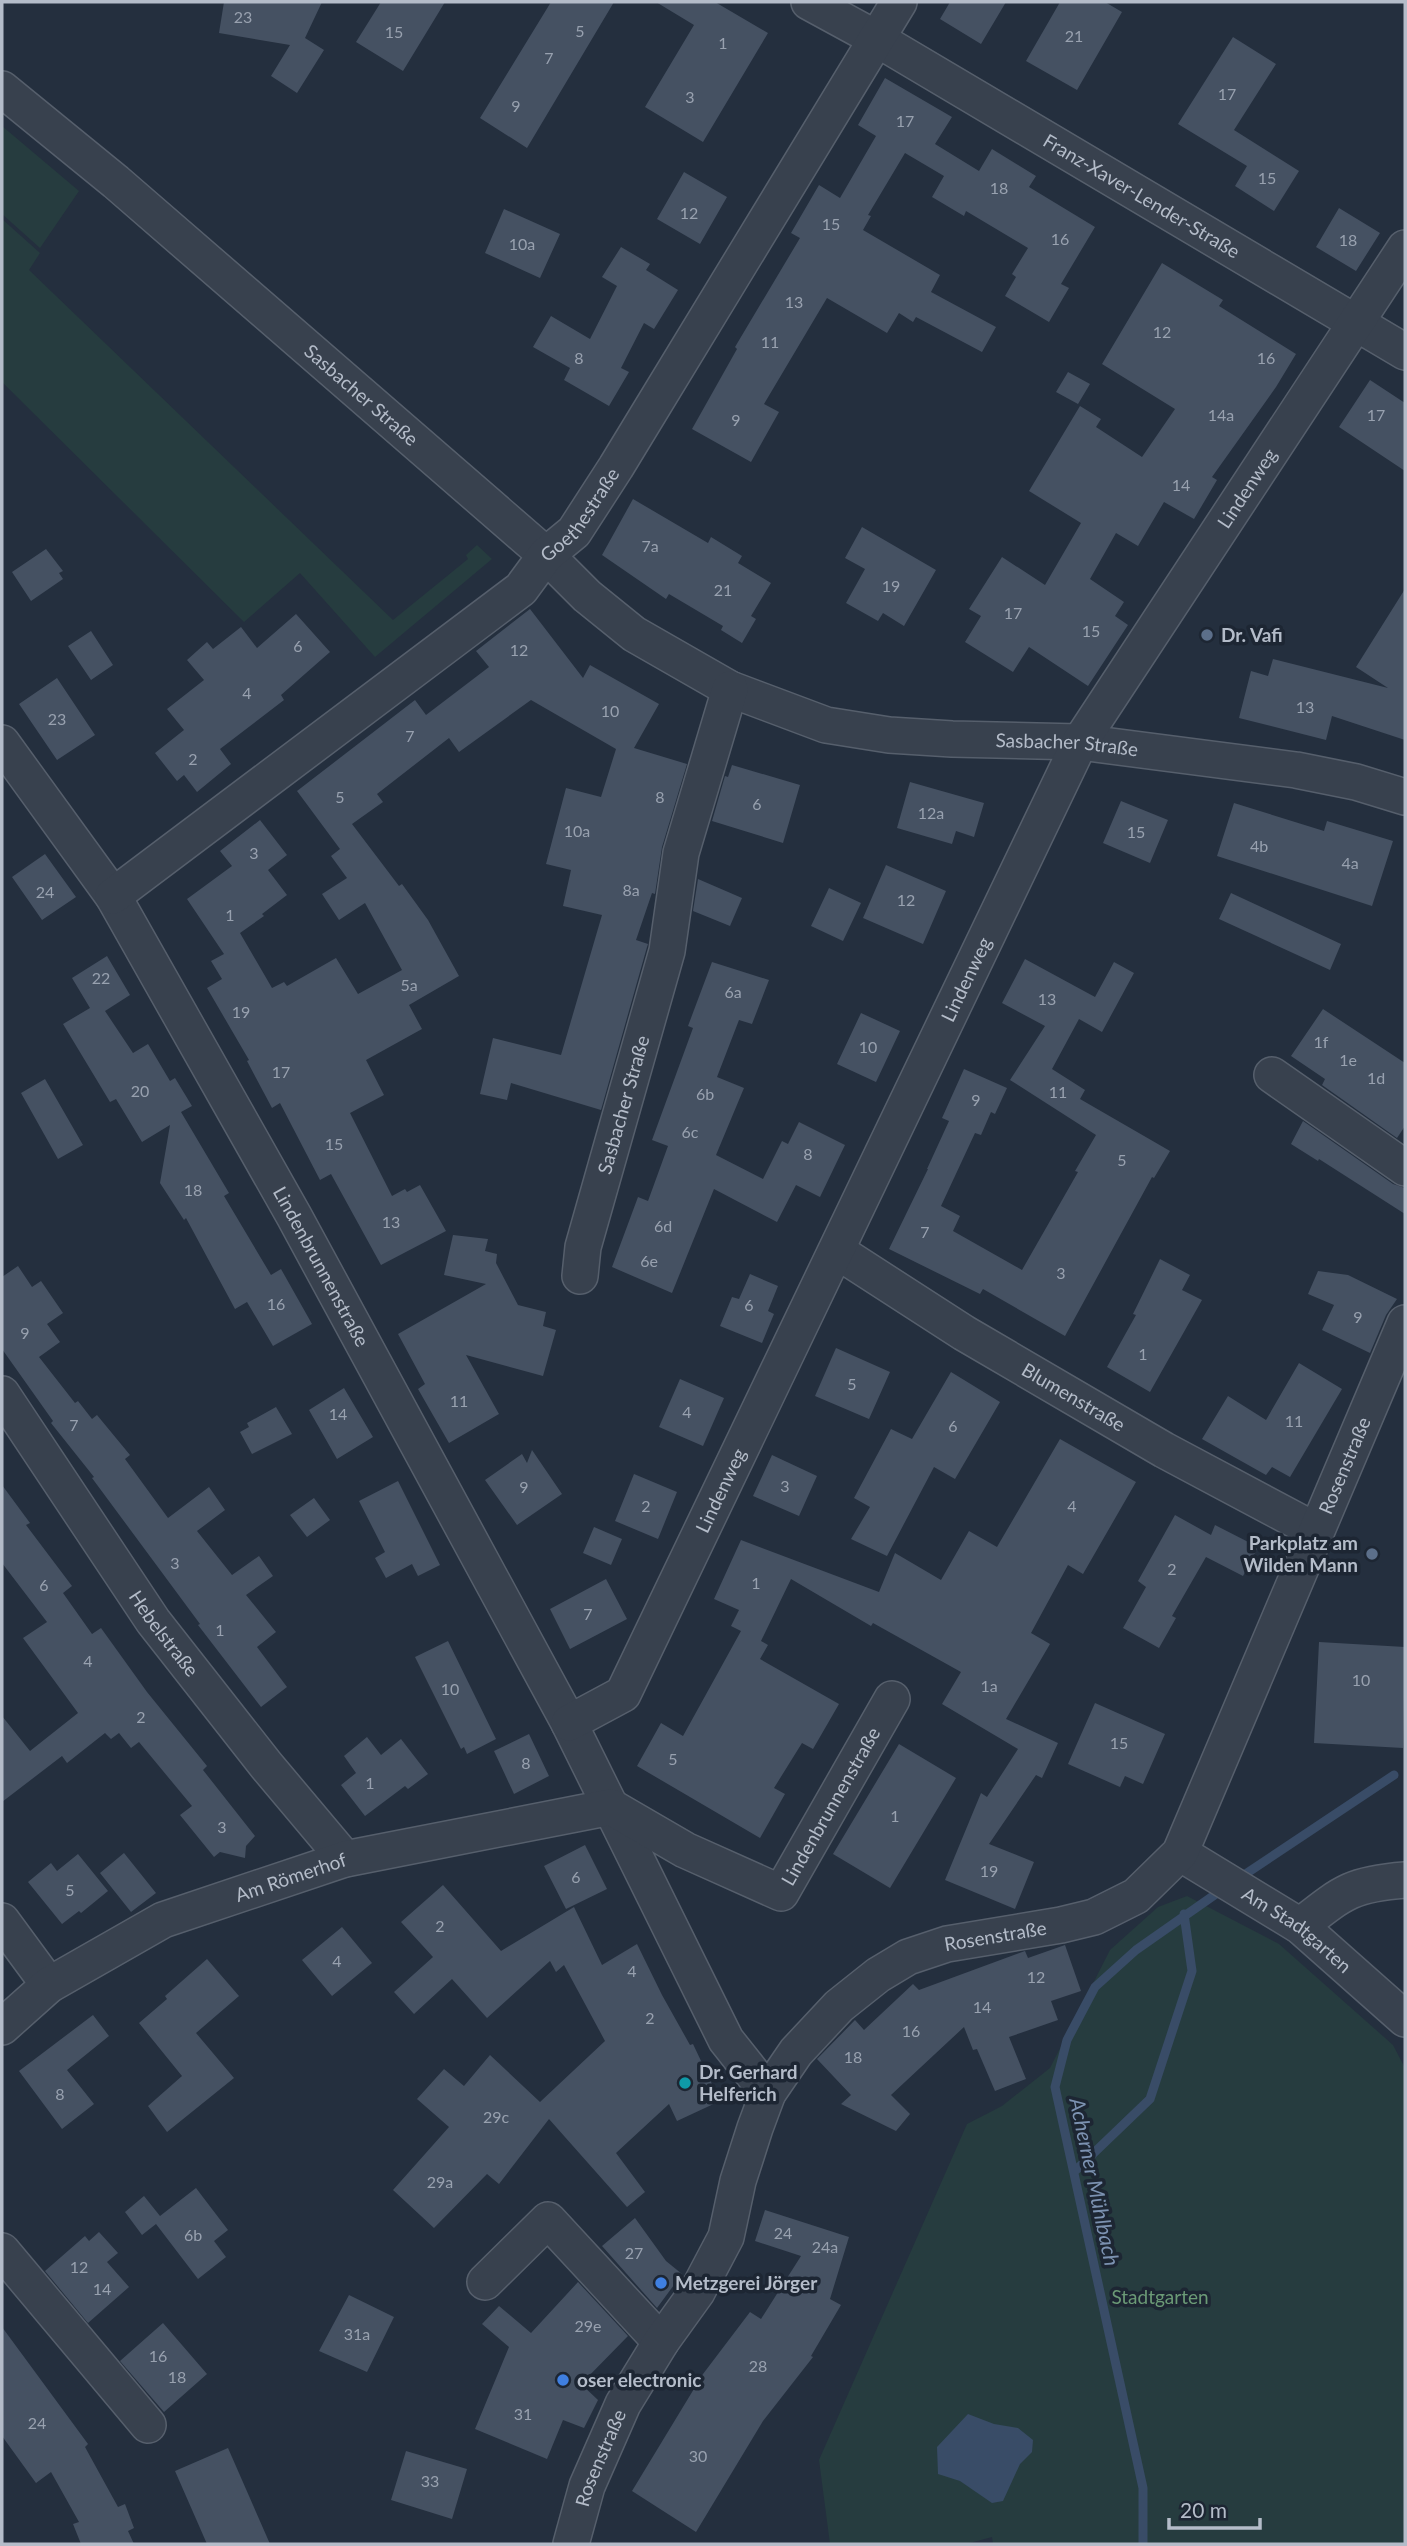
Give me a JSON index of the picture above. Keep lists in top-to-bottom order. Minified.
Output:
{"streets":{"street":["Franz-Xaver-Lender-Straße","Sasbacher Straße","Lindenweg","Goethestraße","Lindenbrunnenstraße","Blumenstraße","Rosenstraße","Hebelstraße","Am Römerhof","Am Stadtgarten"]},"crossings":[["Franz-Xaver-Lender-Straße","Lindenweg"],["Franz-Xaver-Lender-Straße","Goethestraße"],["Sasbacher Straße","Lindenweg"],["Sasbacher Straße","Goethestraße"],["Lindenweg","Lindenbrunnenstraße"],["Lindenweg","Blumenstraße"],["Goethestraße","Lindenbrunnenstraße"],["Lindenbrunnenstraße","Rosenstraße"],["Lindenbrunnenstraße","Am Römerhof"],["Blumenstraße","Rosenstraße"],["Rosenstraße","Am Stadtgarten"],["Hebelstraße","Am Römerhof"]],"water":["Acherner Mühlbach"],"parks":["Stadtgarten"],"places":["Dr. Vafi","Parkplatz am Wilden Mann","Dr. Gerhard Helferich","Metzgerei Jörger","oser electronic"],"house_numbers":["23","5","15","21","1","7","17","3","9","17","15","18","12","15","16","18","10a","13","12","11","8","16","14a","17","9","14","7a","19","21","17","15","6","12","4","13","10","23","7","2","5","8","6","12a","10a","15","4b","3","4a","8a","24","12","1","22","5a","6a","13","19","1f","10","1e","17","1d","20","11","6b","9","6c","15","8","5","18","13","6d","7","6e","3","16","6","9","9","1","5","11","4","14","11","7","6","3","9","2","4","3","2","1","6","7","1","4","10","1a","10","2","15","5","8","1","1","3","19","6","5","2","4","4","12","14","2","16","18","8","29c","29a","24","6b","24a","27","12","14","29e","31a","16","28","18","31","24","30","33"],"scale_bar":"20 m"}
